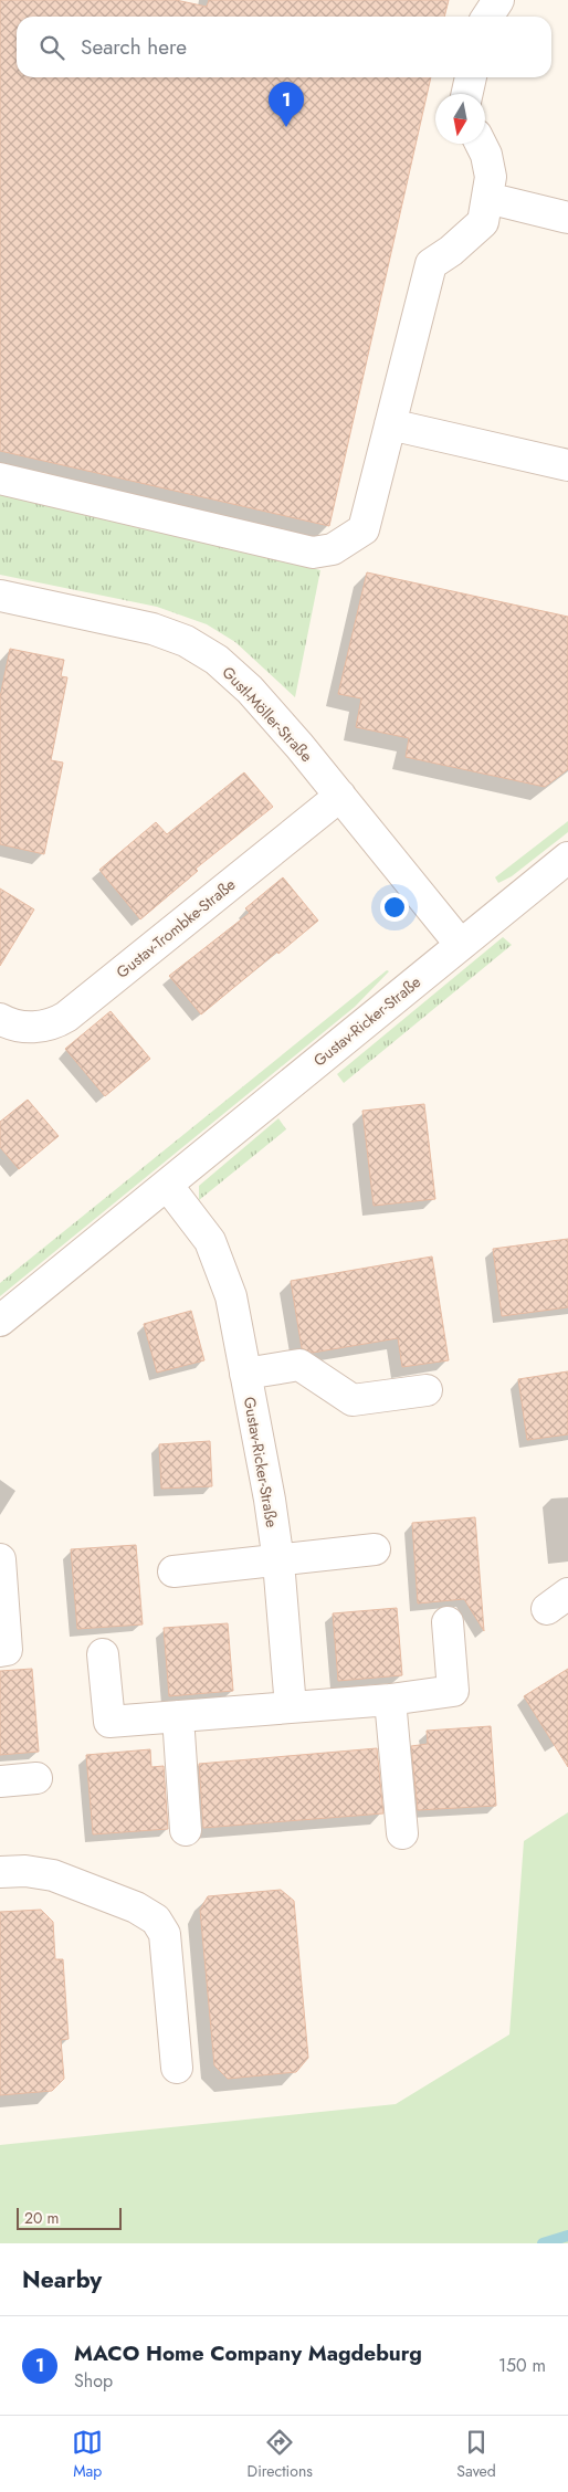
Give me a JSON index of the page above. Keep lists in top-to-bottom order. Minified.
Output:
{"streets":{"street":["Gustl-Möller-Straße","Gustav-Trombke-Straße","Gustav-Ricker-Straße"]},"crossings":[["Gustl-Möller-Straße","Gustav-Trombke-Straße"],["Gustl-Möller-Straße","Gustav-Ricker-Straße"]],"scale_bar":"20 m","north":"bottom","page":{"search":"Search here","pins":"1","scale":"20 m","heading":"Nearby","list":[{"mark":"1","name":"MACO Home Company Magdeburg","note":"Shop","value":"150 m"}],"nav":["Map","Directions","Saved"]}}
